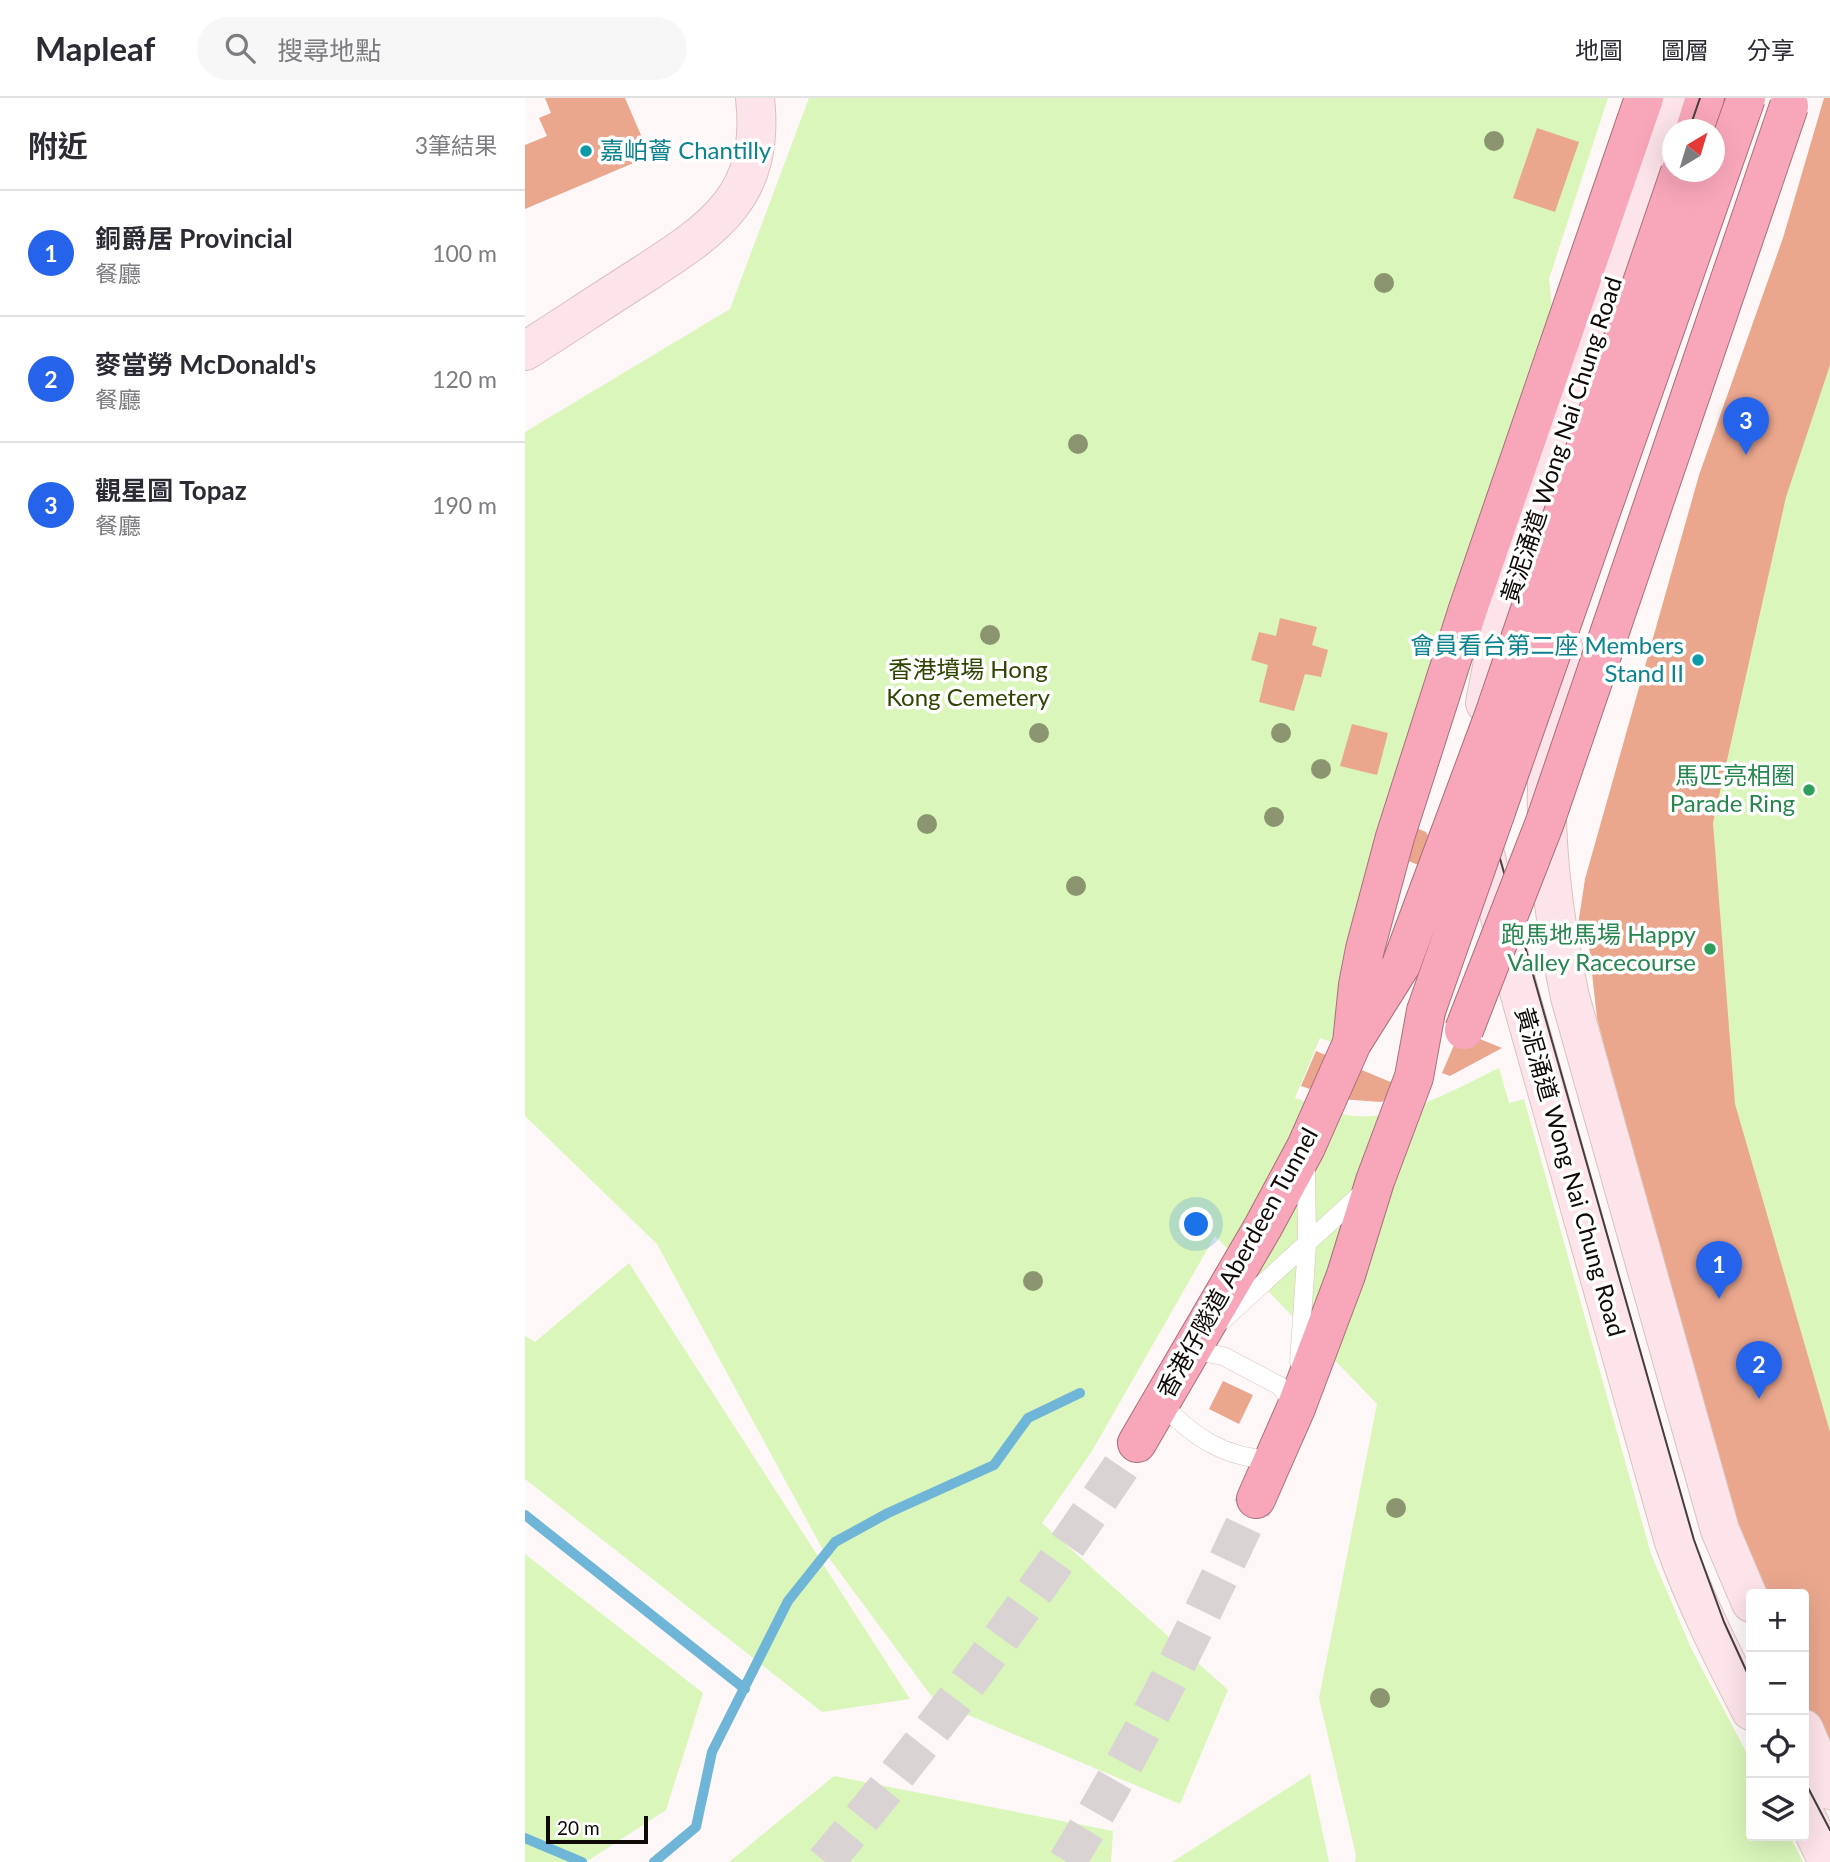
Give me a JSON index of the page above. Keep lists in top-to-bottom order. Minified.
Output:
{"streets":{"highway":["香港仔隧道 Aberdeen Tunnel"],"street":["黃泥涌道 Wong Nai Chung Road"]},"parks":["香港墳場 Hong Kong Cemetery"],"places":["嘉岶薈 Chantilly","會員看台第二座 Members Stand II","馬匹亮相圈 Parade Ring","跑馬地馬場 Happy Valley Racecourse"],"scale_bar":"20 m","north":"top right","page":{"header":"Mapleaf","search":"搜尋地點","nav":["地圖","圖層","分享"],"heading":["附近","3筆結果"],"list":[{"mark":"1","name":"銅爵居 Provincial","note":"餐廳","value":"100 m"},{"mark":"2","name":"麥當勞 McDonald's","note":"餐廳","value":"120 m"},{"mark":"3","name":"觀星圖 Topaz","note":"餐廳","value":"190 m"}],"pins":["3","1","2"],"map_buttons":["+","−"],"scale":"20 m"}}
